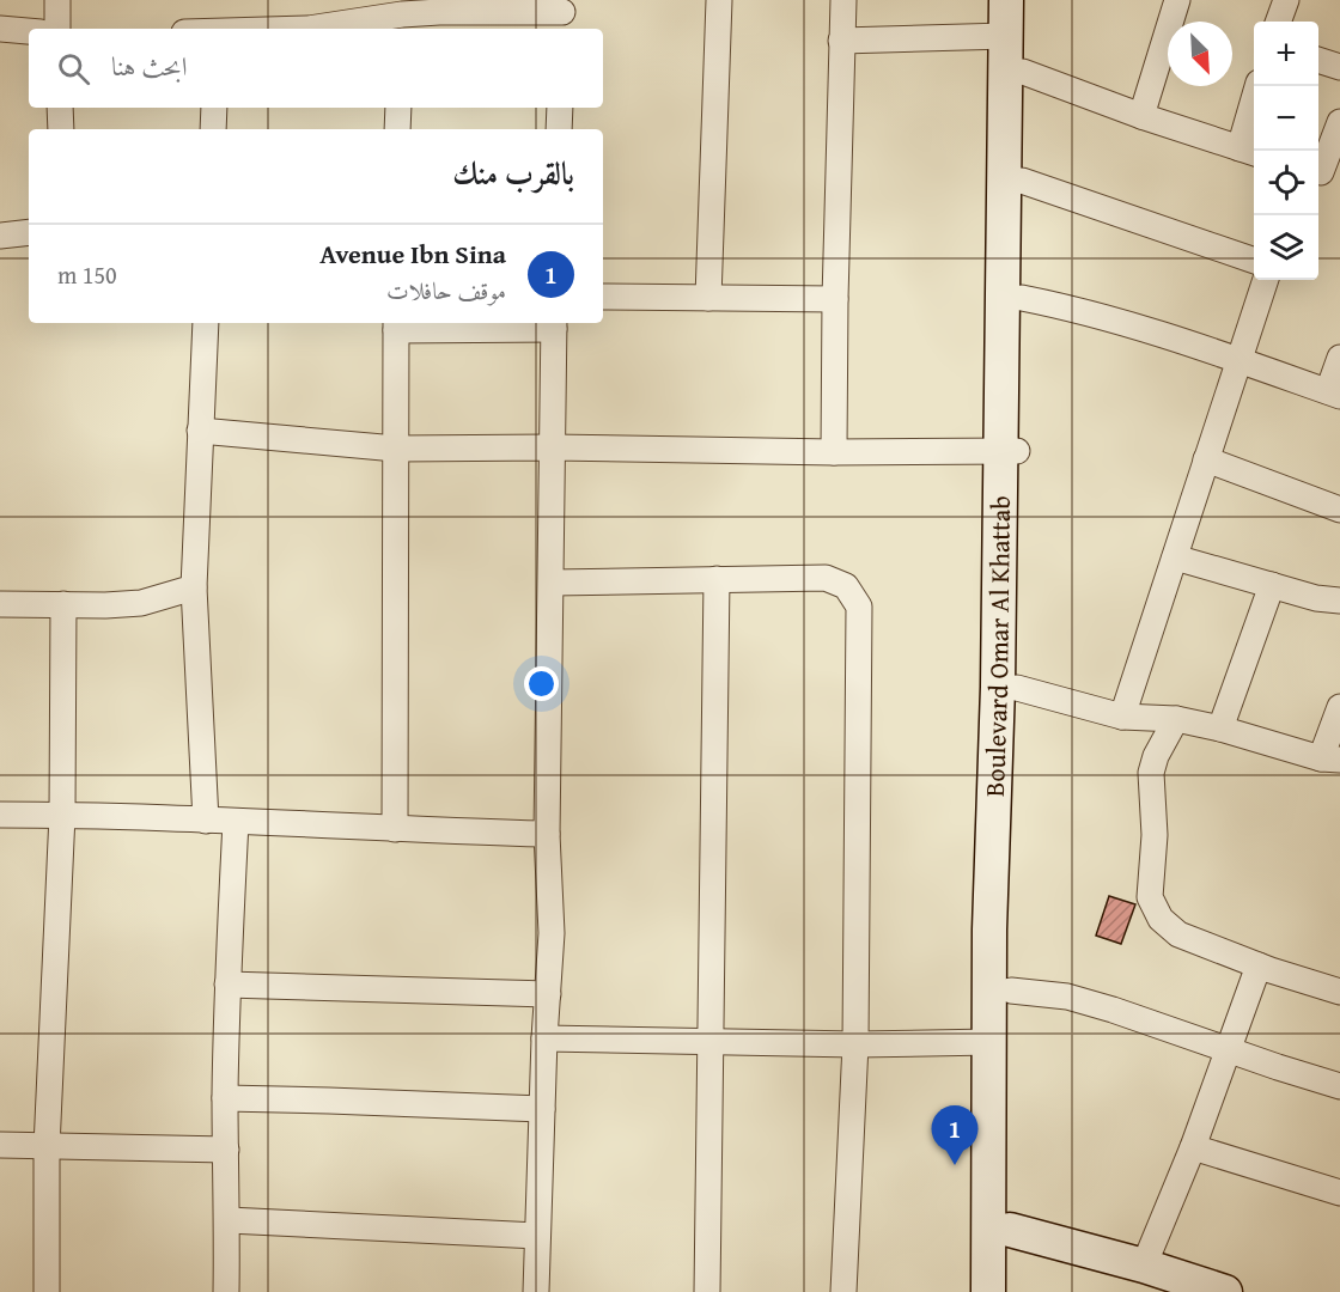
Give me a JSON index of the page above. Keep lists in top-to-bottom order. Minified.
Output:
{"streets":{"street":["Boulevard Omar Al Khattab"]},"north":"bottom right","page":{"map_buttons":["+","−"],"search":"ابحث هنا","heading":"بالقرب منك","list":[{"mark":"1","name":"Avenue Ibn Sina","note":"موقف حافلات","value":"150 m"}],"pins":"1"}}
